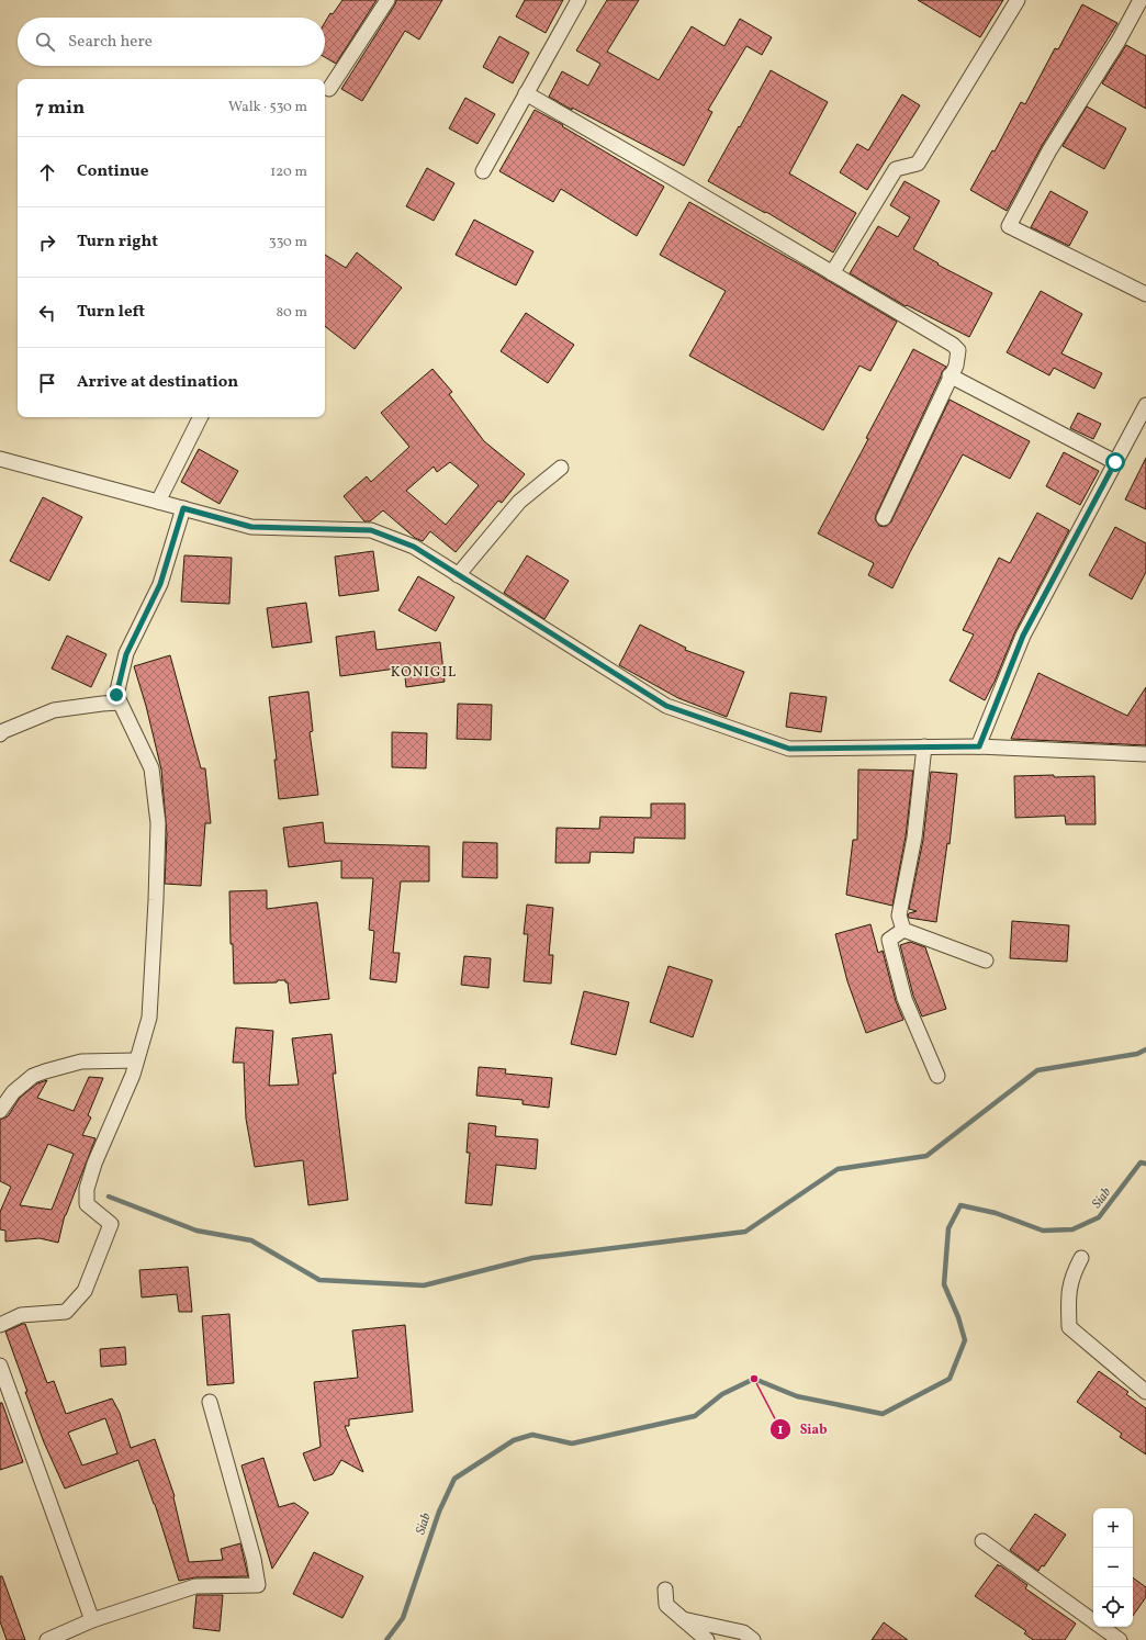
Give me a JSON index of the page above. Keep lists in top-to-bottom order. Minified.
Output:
{"districts":["KONIGIL"],"water":["Siab"],"places":["Siab"],"page":{"search":"Search here","heading":["7 min","Walk · 530 m"],"list":[["Continue","120 m"],["Turn right","330 m"],["Turn left","80 m"],"Arrive at destination"],"map_buttons":["+","−"]}}
